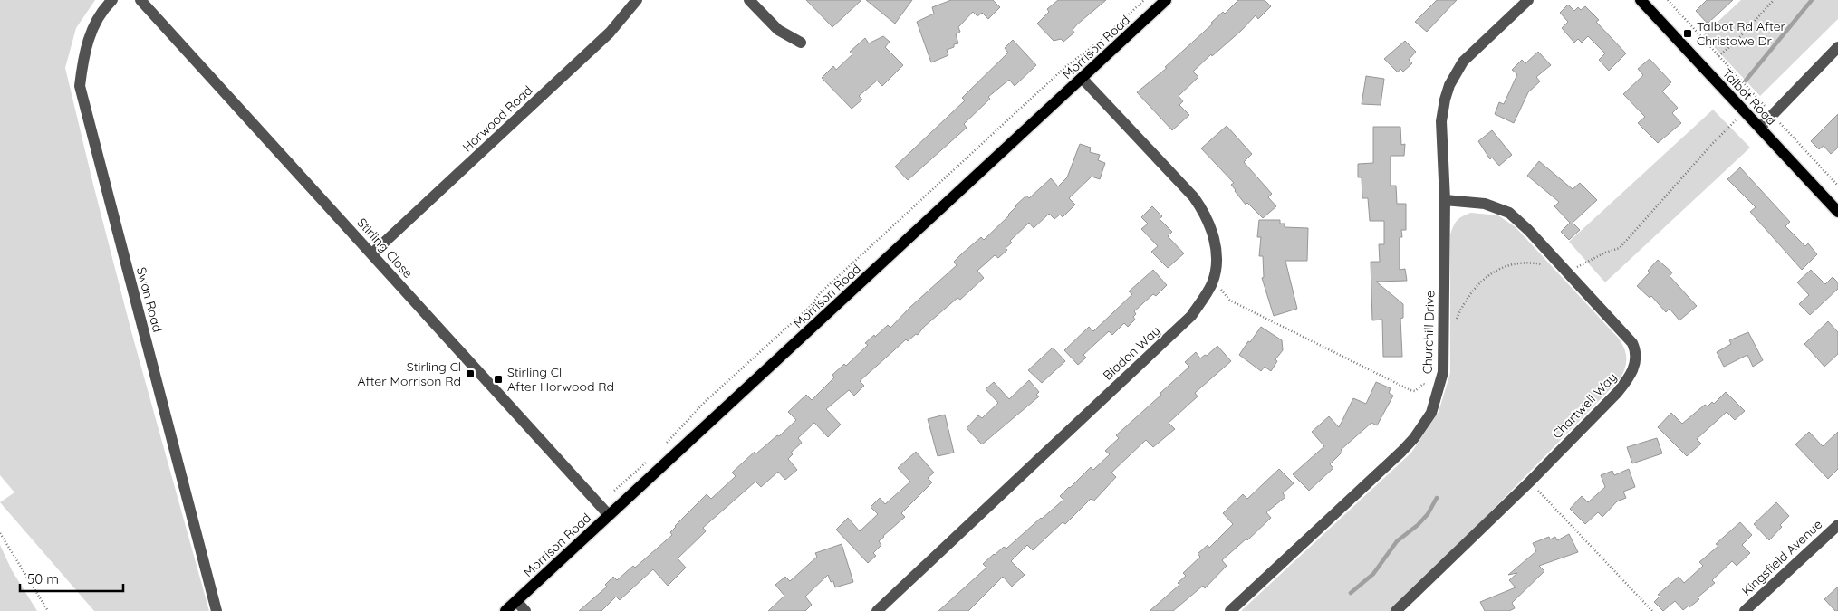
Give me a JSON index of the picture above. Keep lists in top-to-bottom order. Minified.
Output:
{"streets":{"main road":["Morrison Road","Talbot Road"],"street":["Horwood Road","Stirling Close","Swan Road","Churchill Drive","Bladon Way","Chartwell Way","Kingsfield Avenue"]},"crossings":[["Morrison Road","Stirling Close"],["Morrison Road","Bladon Way"],["Horwood Road","Stirling Close"],["Churchill Drive","Chartwell Way"]],"places":{"transit":["Talbot Rd After Christowe Dr","Stirling Cl After Morrison Rd","Stirling Cl After Horwood Rd"]},"scale_bar":"50 m"}
